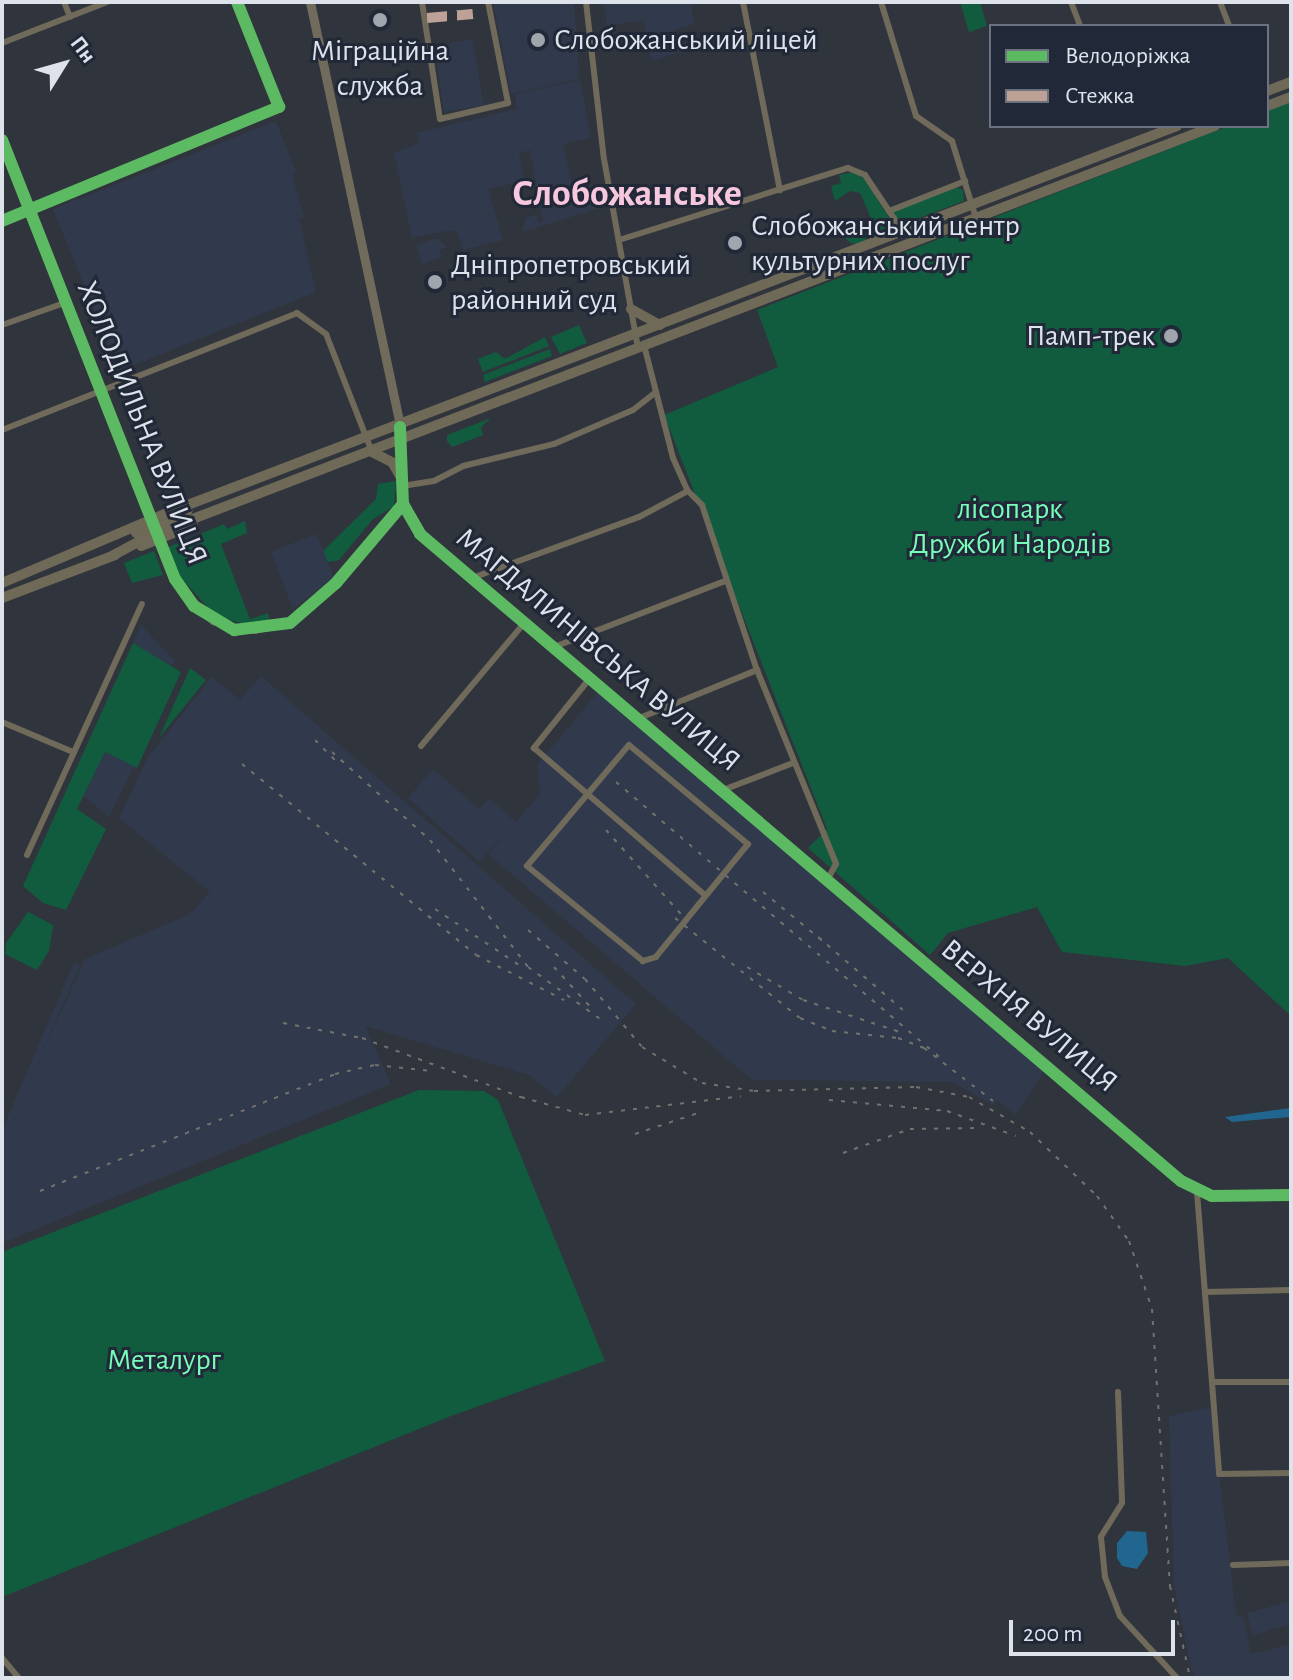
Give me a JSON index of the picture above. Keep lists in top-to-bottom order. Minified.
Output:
{"streets":{"street":["ХОЛОДИЛЬНА ВУЛИЦЯ","МАГДАЛИНІВСЬКА ВУЛИЦЯ","ВЕРХНЯ ВУЛИЦЯ"]},"crossings":[["ХОЛОДИЛЬНА ВУЛИЦЯ","МАГДАЛИНІВСЬКА ВУЛИЦЯ"],["МАГДАЛИНІВСЬКА ВУЛИЦЯ","ВЕРХНЯ ВУЛИЦЯ"]],"districts":["Слобожанське"],"parks":["лісопарк Дружби Народів","Металург"],"places":["Міграційна служба","Слобожанський ліцей","Слобожанський центр культурних послуг","Дніпропетровський районний суд","Памп-трек"],"legend":["Велодоріжка","Стежка"],"scale_bar":"200 m","north":"top right"}
